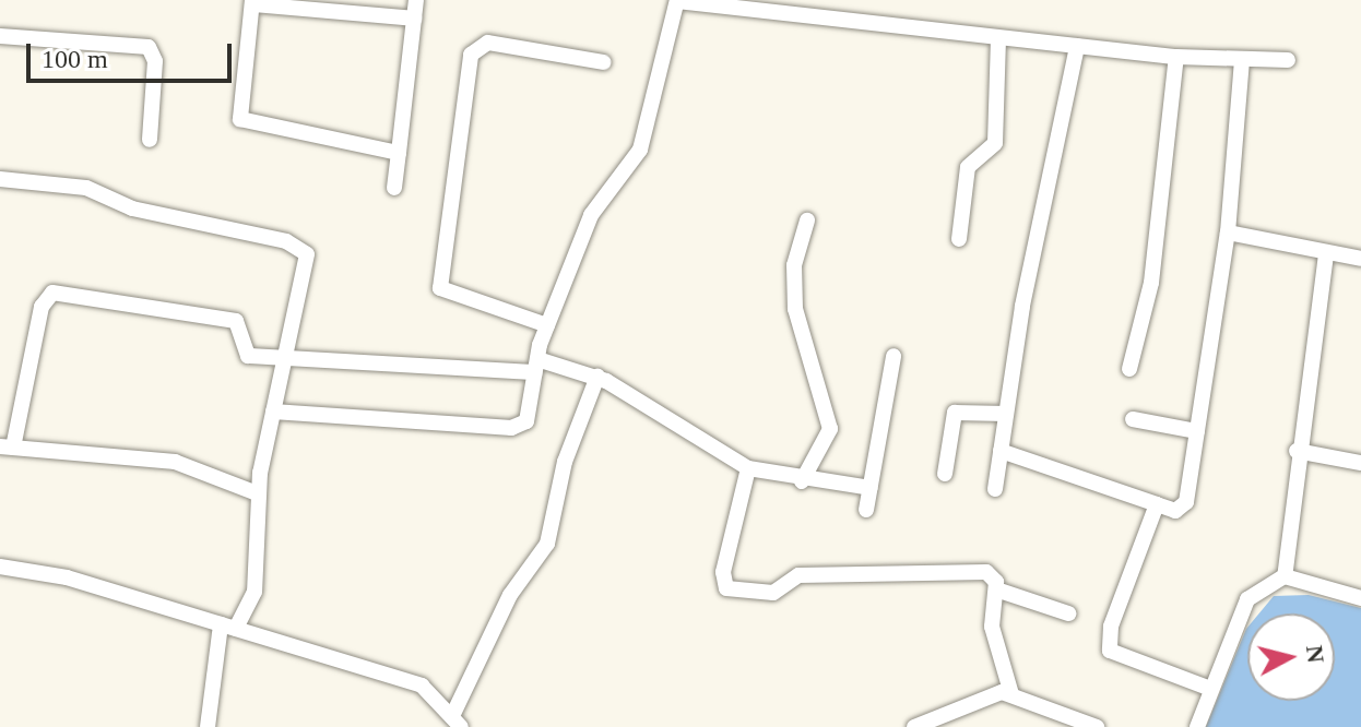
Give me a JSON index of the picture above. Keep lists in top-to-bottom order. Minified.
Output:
{"scale_bar":"100 m","north":"right"}
